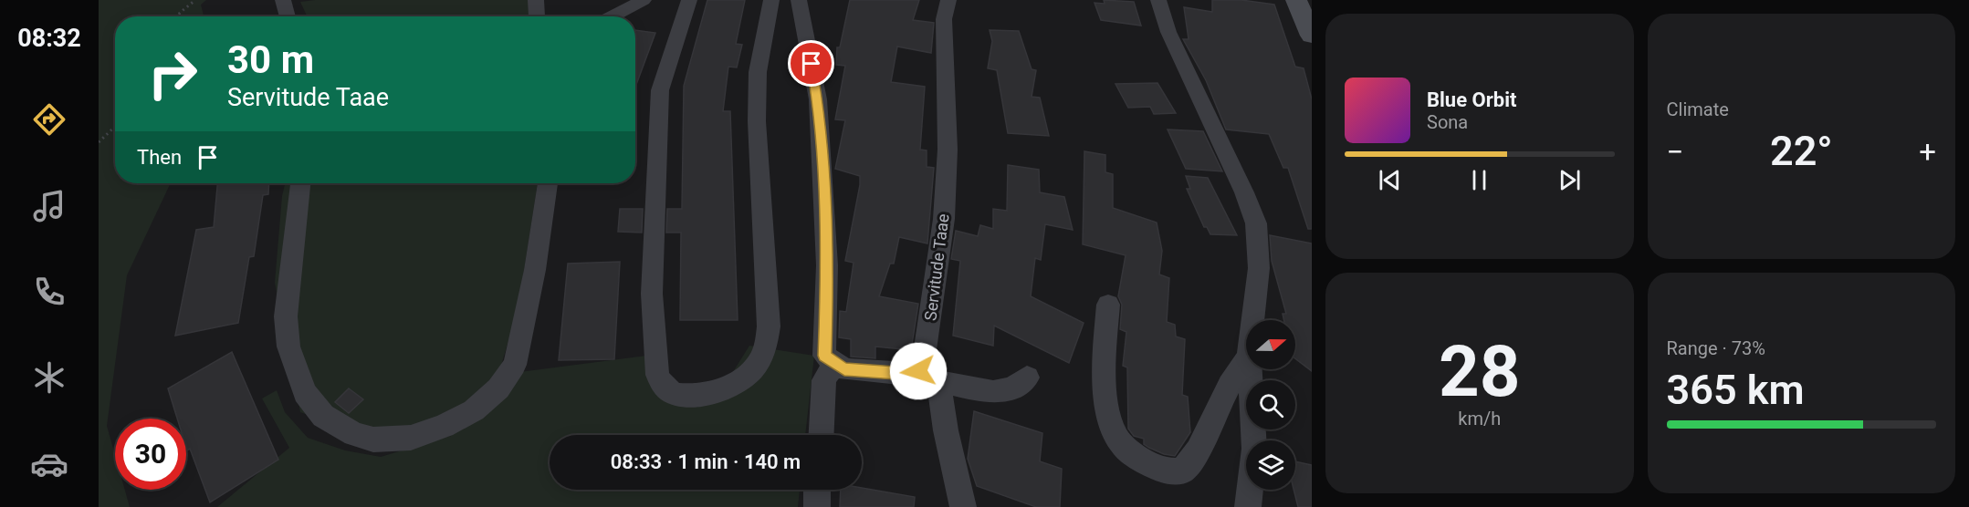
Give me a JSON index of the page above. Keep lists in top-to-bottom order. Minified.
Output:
{"streets":{"street":["Servitude Taae"]},"north":"right","page":{"tabs":"08:32","tile":["Climate",["28","km/h"],["Range · 73%","365 km"]],"turn":["30 m","Servitude Taae"],"song":["Blue Orbit","Sona"],"heat":["−","22°","+"],"then":"Then","limit":"30","trip":"08:33 · 1 min · 140 m"}}
